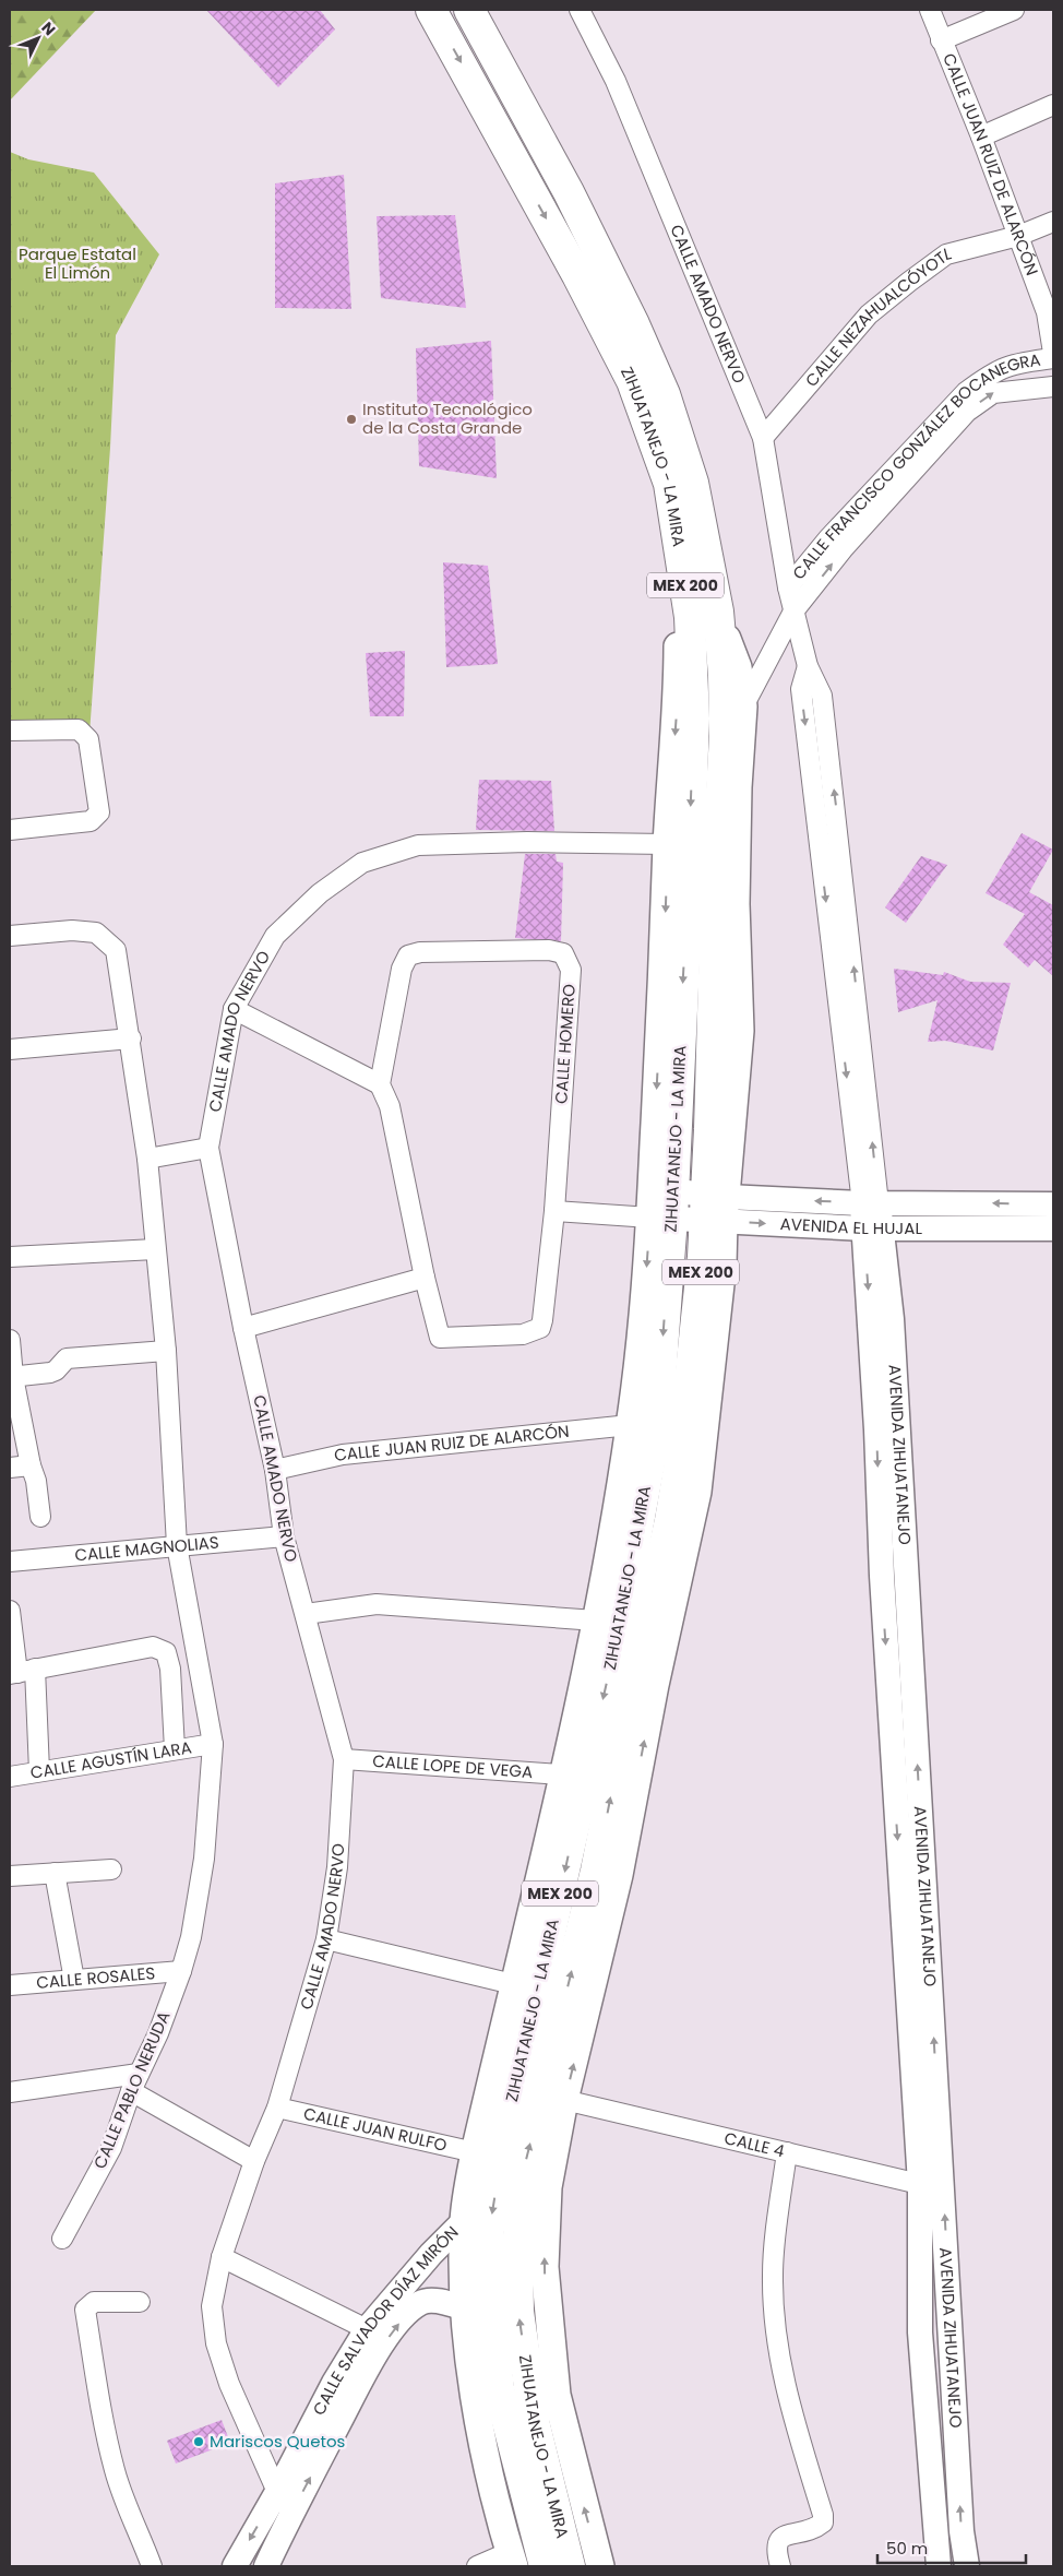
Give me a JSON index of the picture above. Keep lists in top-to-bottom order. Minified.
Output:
{"streets":{"highway":["ZIHUATANEJO - LA MIRA","MEX 200"],"street":["CALLE JUAN RUIZ DE ALARCÓN","CALLE AMADO NERVO","CALLE NEZAHUALCÓYOTL","CALLE FRANCISCO GONZÁLEZ BOCANEGRA","CALLE HOMERO","AVENIDA EL HUJAL","AVENIDA ZIHUATANEJO","CALLE MAGNOLIAS","CALLE AGUSTÍN LARA","CALLE LOPE DE VEGA","CALLE ROSALES","CALLE PABLO NERUDA","CALLE JUAN RULFO","CALLE 4","CALLE SALVADOR DÍAZ MIRÓN"]},"crossings":[["CALLE JUAN RUIZ DE ALARCÓN","CALLE AMADO NERVO"],["CALLE JUAN RUIZ DE ALARCÓN","CALLE NEZAHUALCÓYOTL"],["CALLE AMADO NERVO","CALLE NEZAHUALCÓYOTL"],["CALLE AMADO NERVO","CALLE FRANCISCO GONZÁLEZ BOCANEGRA"],["CALLE AMADO NERVO","AVENIDA EL HUJAL"],["CALLE AMADO NERVO","AVENIDA ZIHUATANEJO"],["CALLE AMADO NERVO","CALLE MAGNOLIAS"],["CALLE AMADO NERVO","CALLE LOPE DE VEGA"],["CALLE AMADO NERVO","CALLE JUAN RULFO"],["CALLE AMADO NERVO","CALLE SALVADOR DÍAZ MIRÓN"],["ZIHUATANEJO - LA MIRA","AVENIDA EL HUJAL"],["AVENIDA EL HUJAL","AVENIDA ZIHUATANEJO"],["AVENIDA ZIHUATANEJO","CALLE 4"],["CALLE MAGNOLIAS","CALLE PABLO NERUDA"],["CALLE AGUSTÍN LARA","CALLE PABLO NERUDA"],["CALLE ROSALES","CALLE PABLO NERUDA"]],"parks":["Parque Estatal El Limón"],"places":["Instituto Tecnológico de la Costa Grande","Mariscos Quetos"],"scale_bar":"50 m","north":"top right"}
